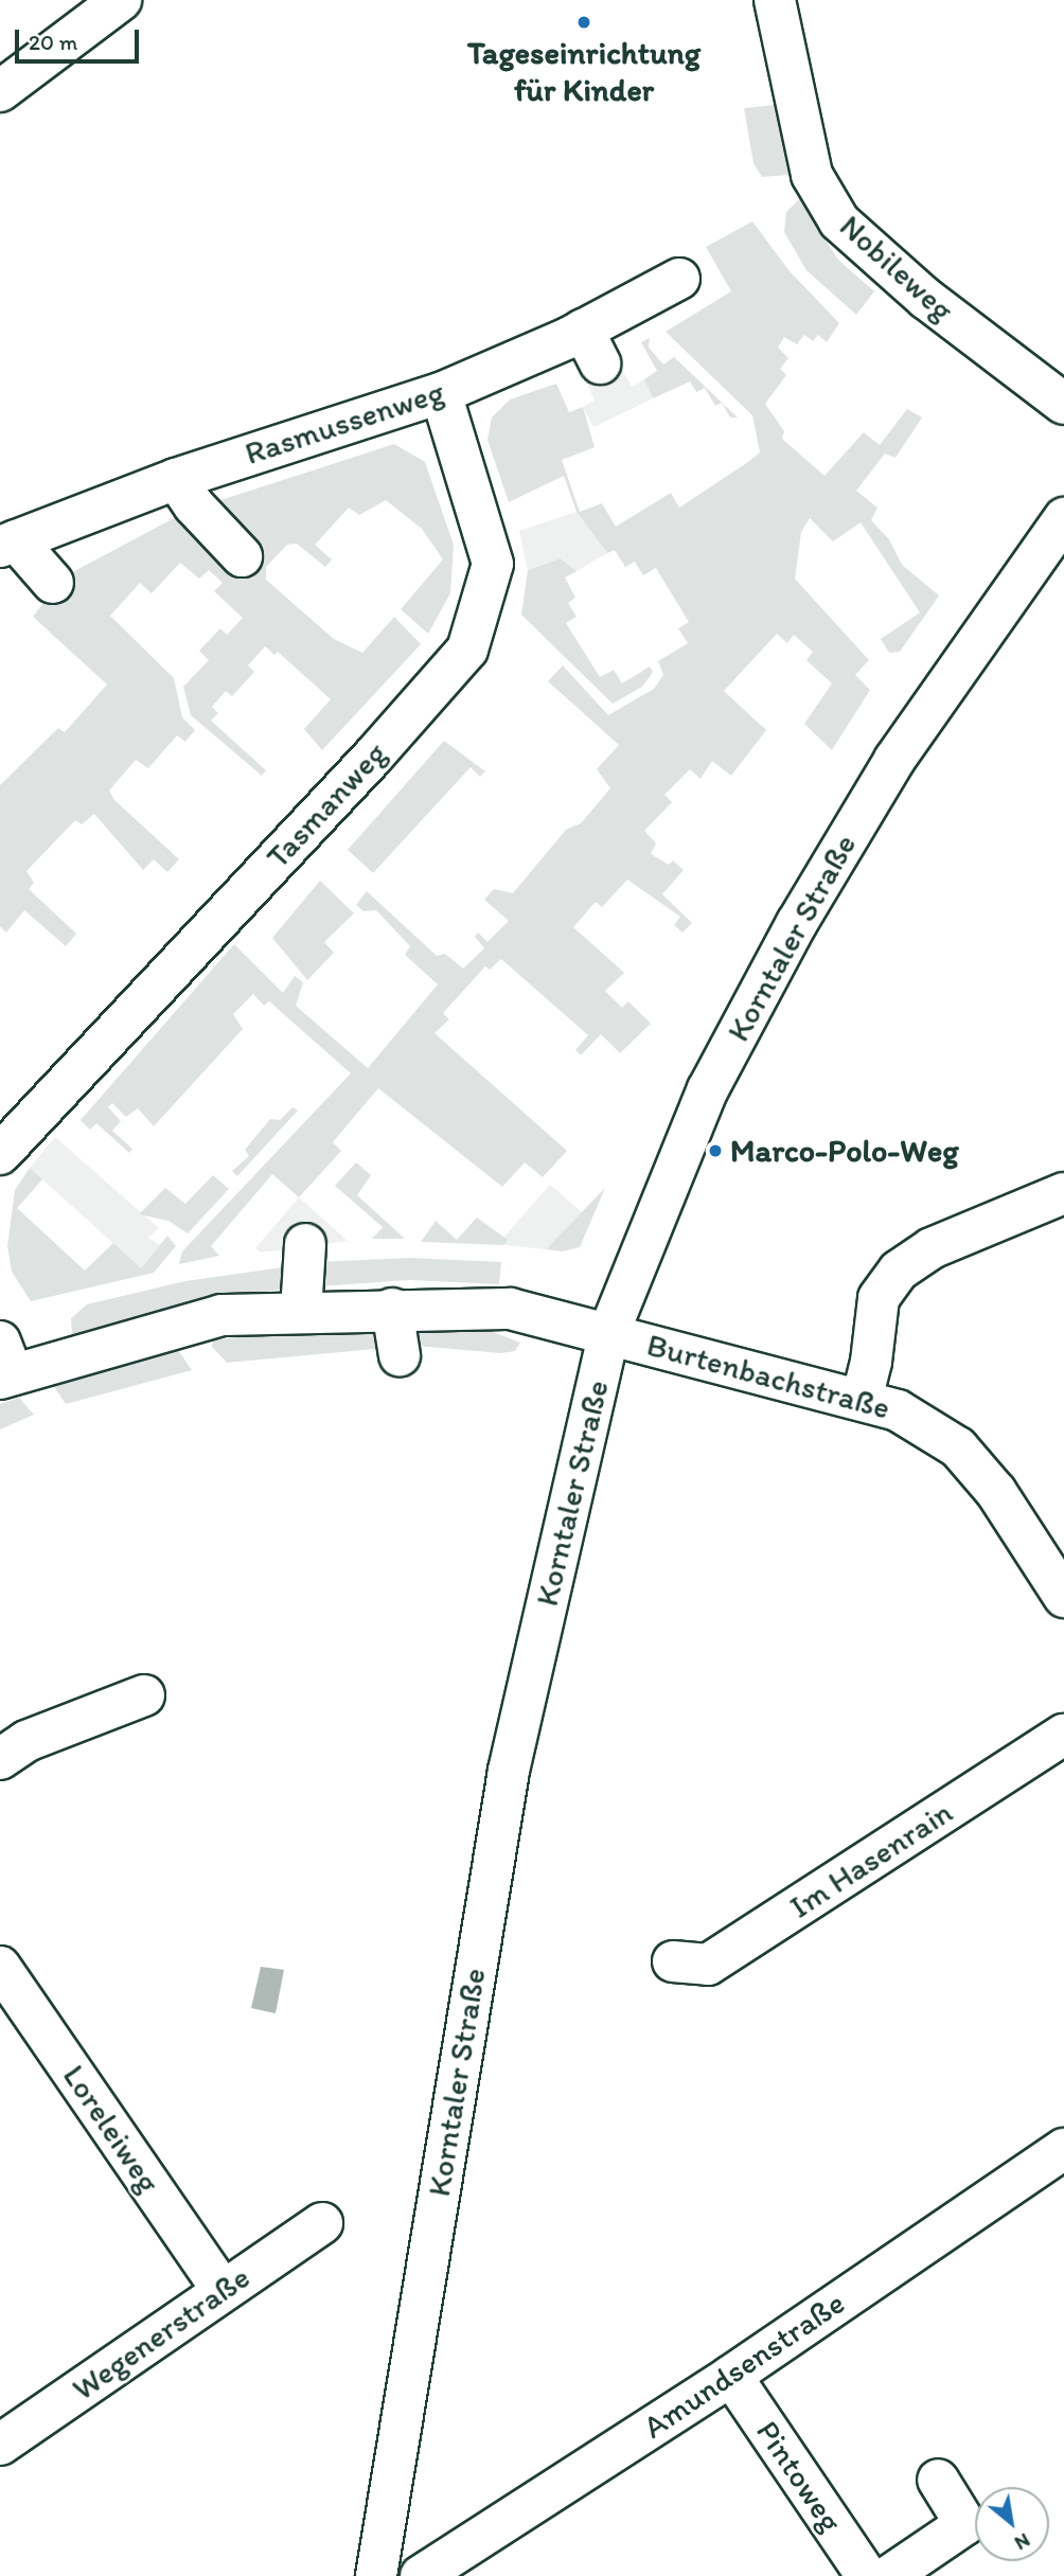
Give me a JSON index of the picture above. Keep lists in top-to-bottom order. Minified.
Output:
{"streets":{"street":["Nobileweg","Rasmussenweg","Tasmanweg","Korntaler Straße","Burtenbachstraße","Im Hasenrain","Loreleiweg","Wegenerstraße","Amundsenstraße","Pintoweg"]},"crossings":[["Rasmussenweg","Tasmanweg"],["Korntaler Straße","Burtenbachstraße"],["Loreleiweg","Wegenerstraße"],["Amundsenstraße","Pintoweg"]],"places":["Tageseinrichtung für Kinder","Marco-Polo-Weg"],"scale_bar":"20 m","north":"bottom right"}
